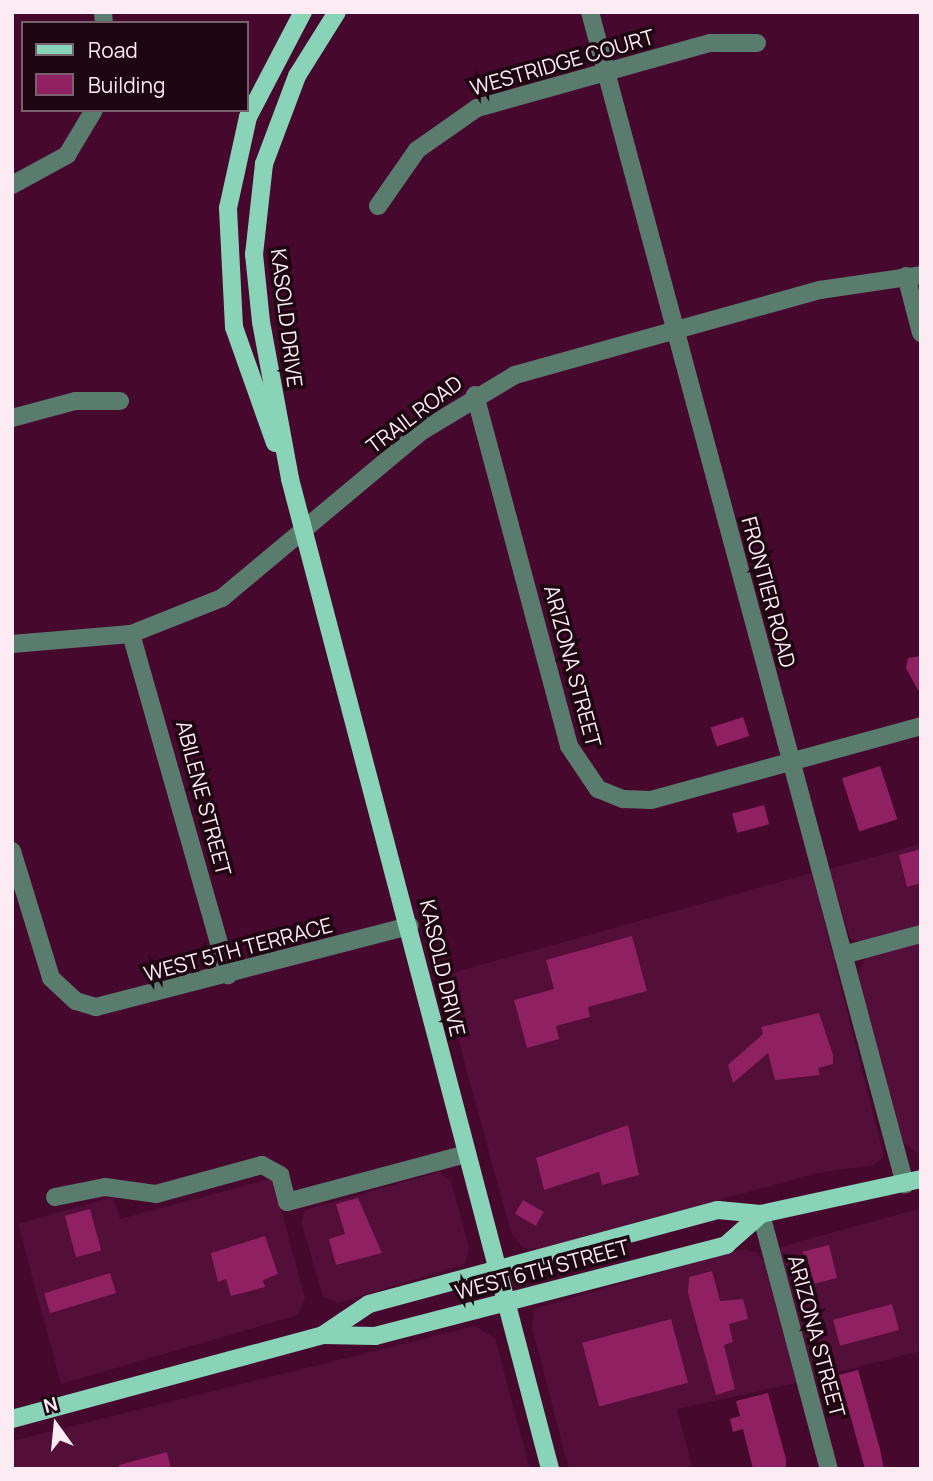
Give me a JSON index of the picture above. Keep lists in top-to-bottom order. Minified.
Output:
{"streets":{"main road":["KASOLD DRIVE","WEST 6TH STREET"],"street":["WESTRIDGE COURT","TRAIL ROAD","FRONTIER ROAD","ARIZONA STREET","ABILENE STREET","WEST 5TH TERRACE"]},"crossings":[["WESTRIDGE COURT","FRONTIER ROAD"],["KASOLD DRIVE","TRAIL ROAD"],["KASOLD DRIVE","WEST 5TH TERRACE"],["KASOLD DRIVE","WEST 6TH STREET"],["TRAIL ROAD","FRONTIER ROAD"],["TRAIL ROAD","ARIZONA STREET"],["TRAIL ROAD","ABILENE STREET"],["FRONTIER ROAD","ARIZONA STREET"],["FRONTIER ROAD","WEST 6TH STREET"],["ARIZONA STREET","WEST 6TH STREET"],["ABILENE STREET","WEST 5TH TERRACE"]],"legend":["Road","Building"],"north":"top"}
